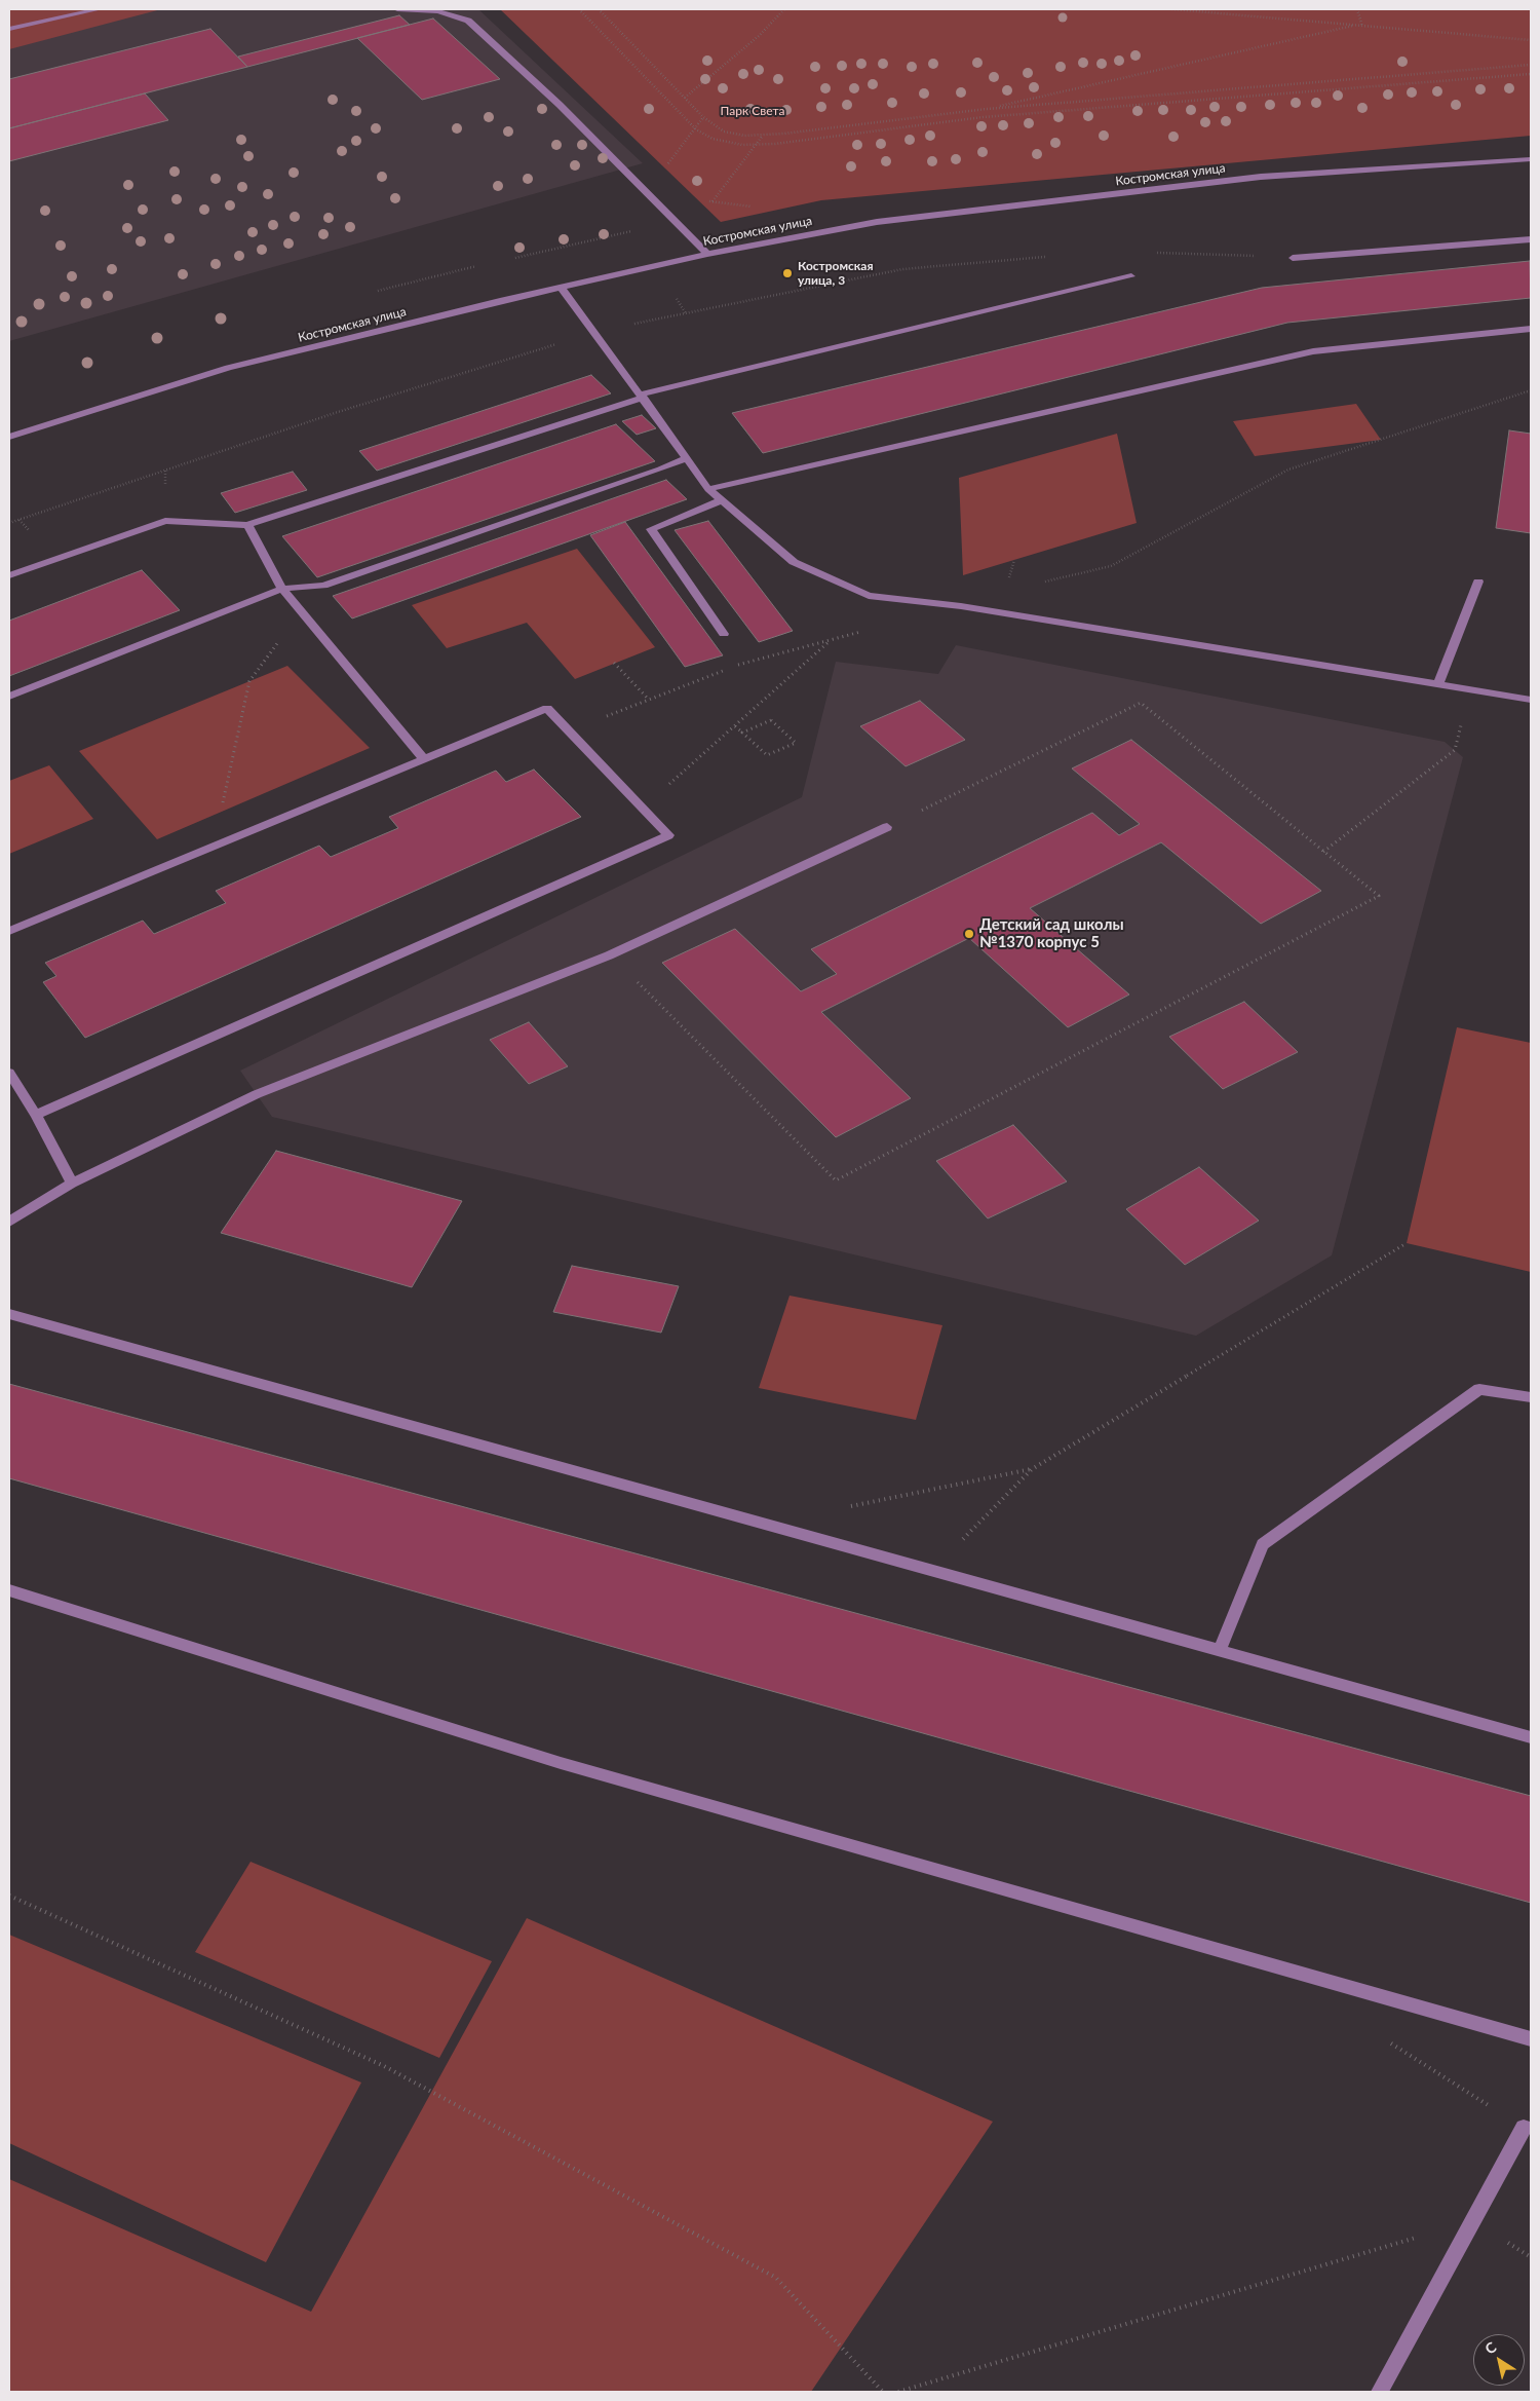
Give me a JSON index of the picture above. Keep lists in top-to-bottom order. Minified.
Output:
{"streets":{"street":["Костромская улица"]},"parks":["Парк Света"],"places":["Костромская улица, 3","Детский сад школы №1370 корпус 5"],"north":"top left"}
